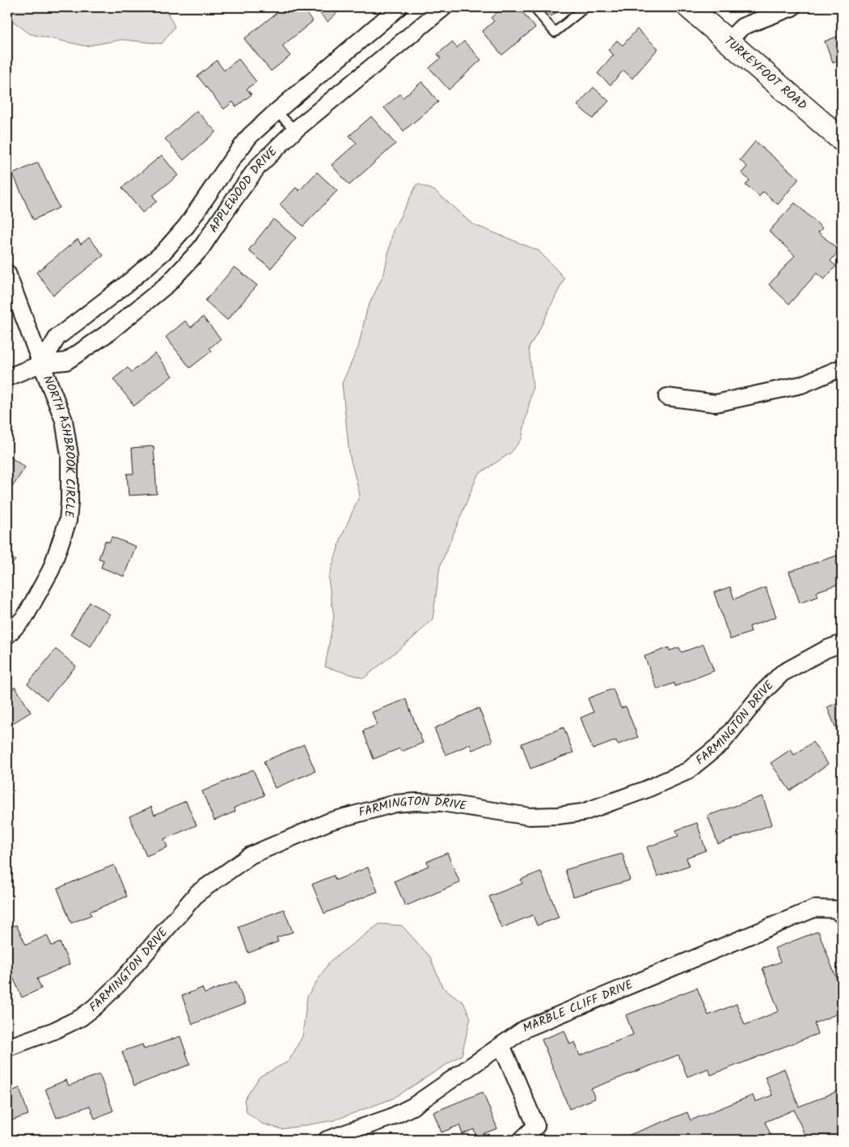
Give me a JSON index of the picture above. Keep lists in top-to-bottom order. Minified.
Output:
{"streets":{"main road":["TURKEYFOOT ROAD"],"street":["APPLEWOOD DRIVE","NORTH ASHBROOK CIRCLE","FARMINGTON DRIVE","MARBLE CLIFF DRIVE"]},"crossings":[["APPLEWOOD DRIVE","NORTH ASHBROOK CIRCLE"]]}
